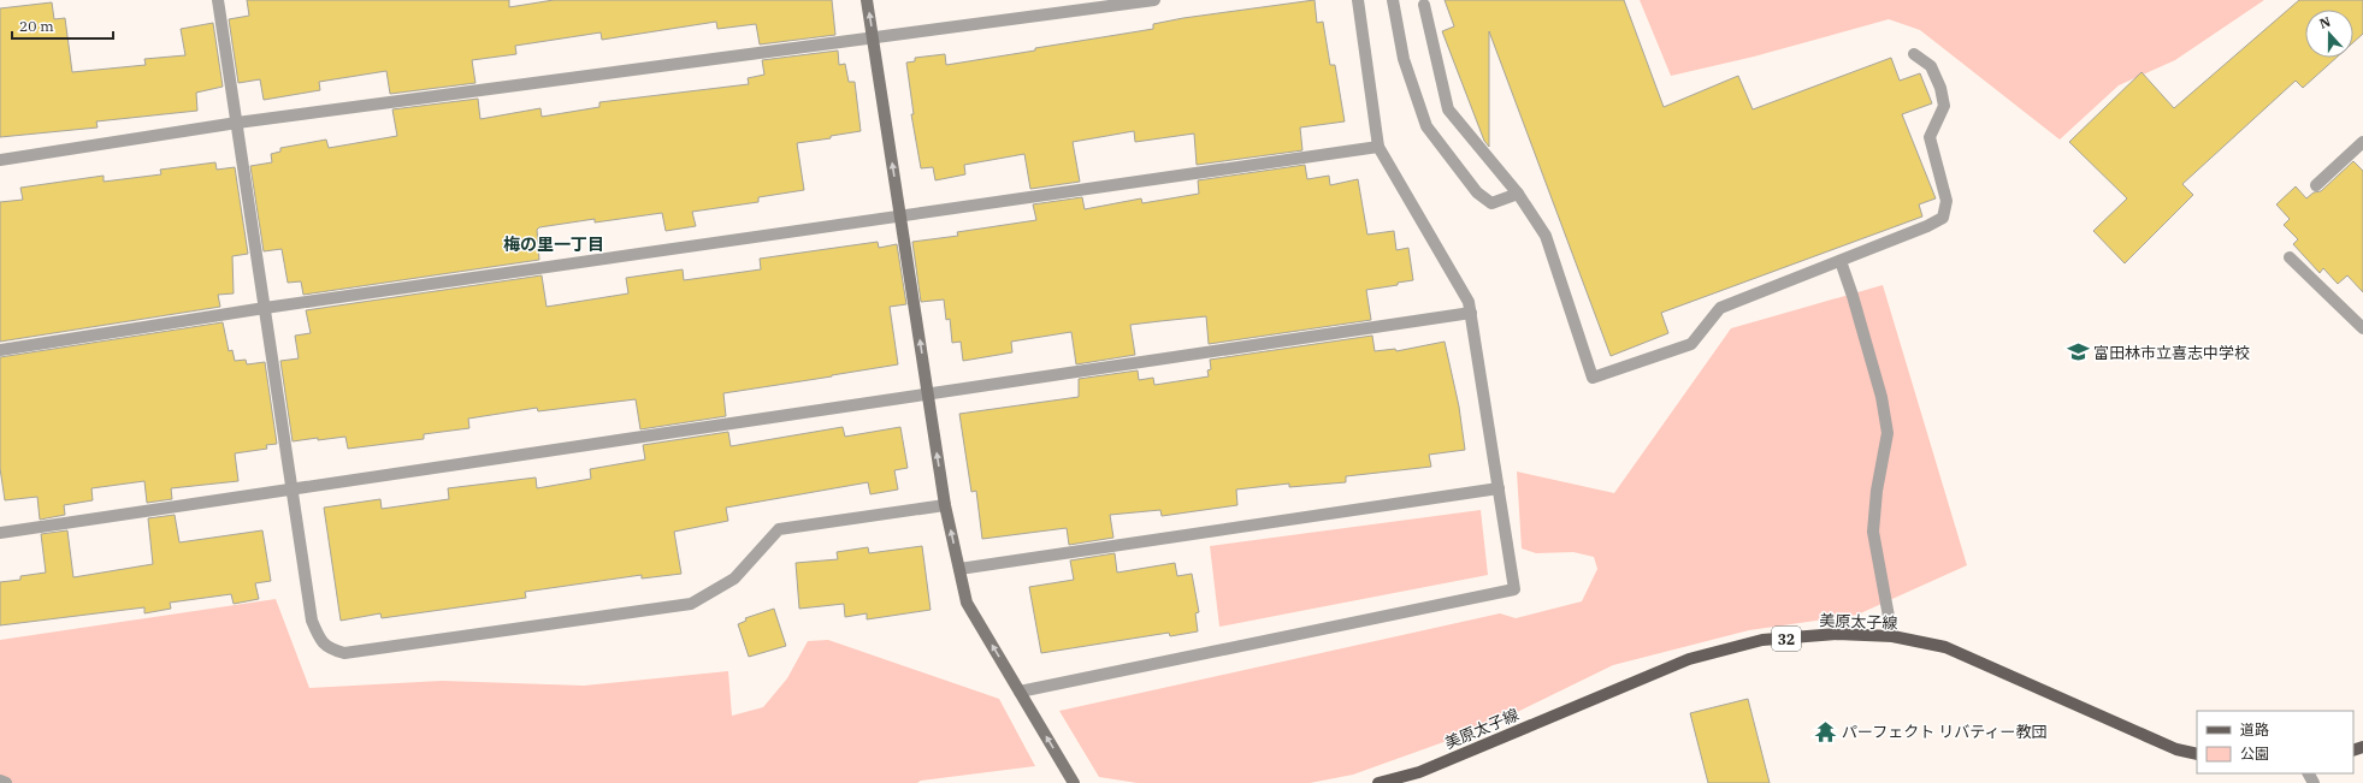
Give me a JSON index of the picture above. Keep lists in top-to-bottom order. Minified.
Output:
{"streets":{"main road":["美原太子線","32"]},"districts":["梅の里一丁目"],"places":{"school or university":["富田林市立喜志中学校"],"temple":["パーフェクト リバティー教団"]},"legend":["道路","公園"],"scale_bar":"20 m","north":"top"}
